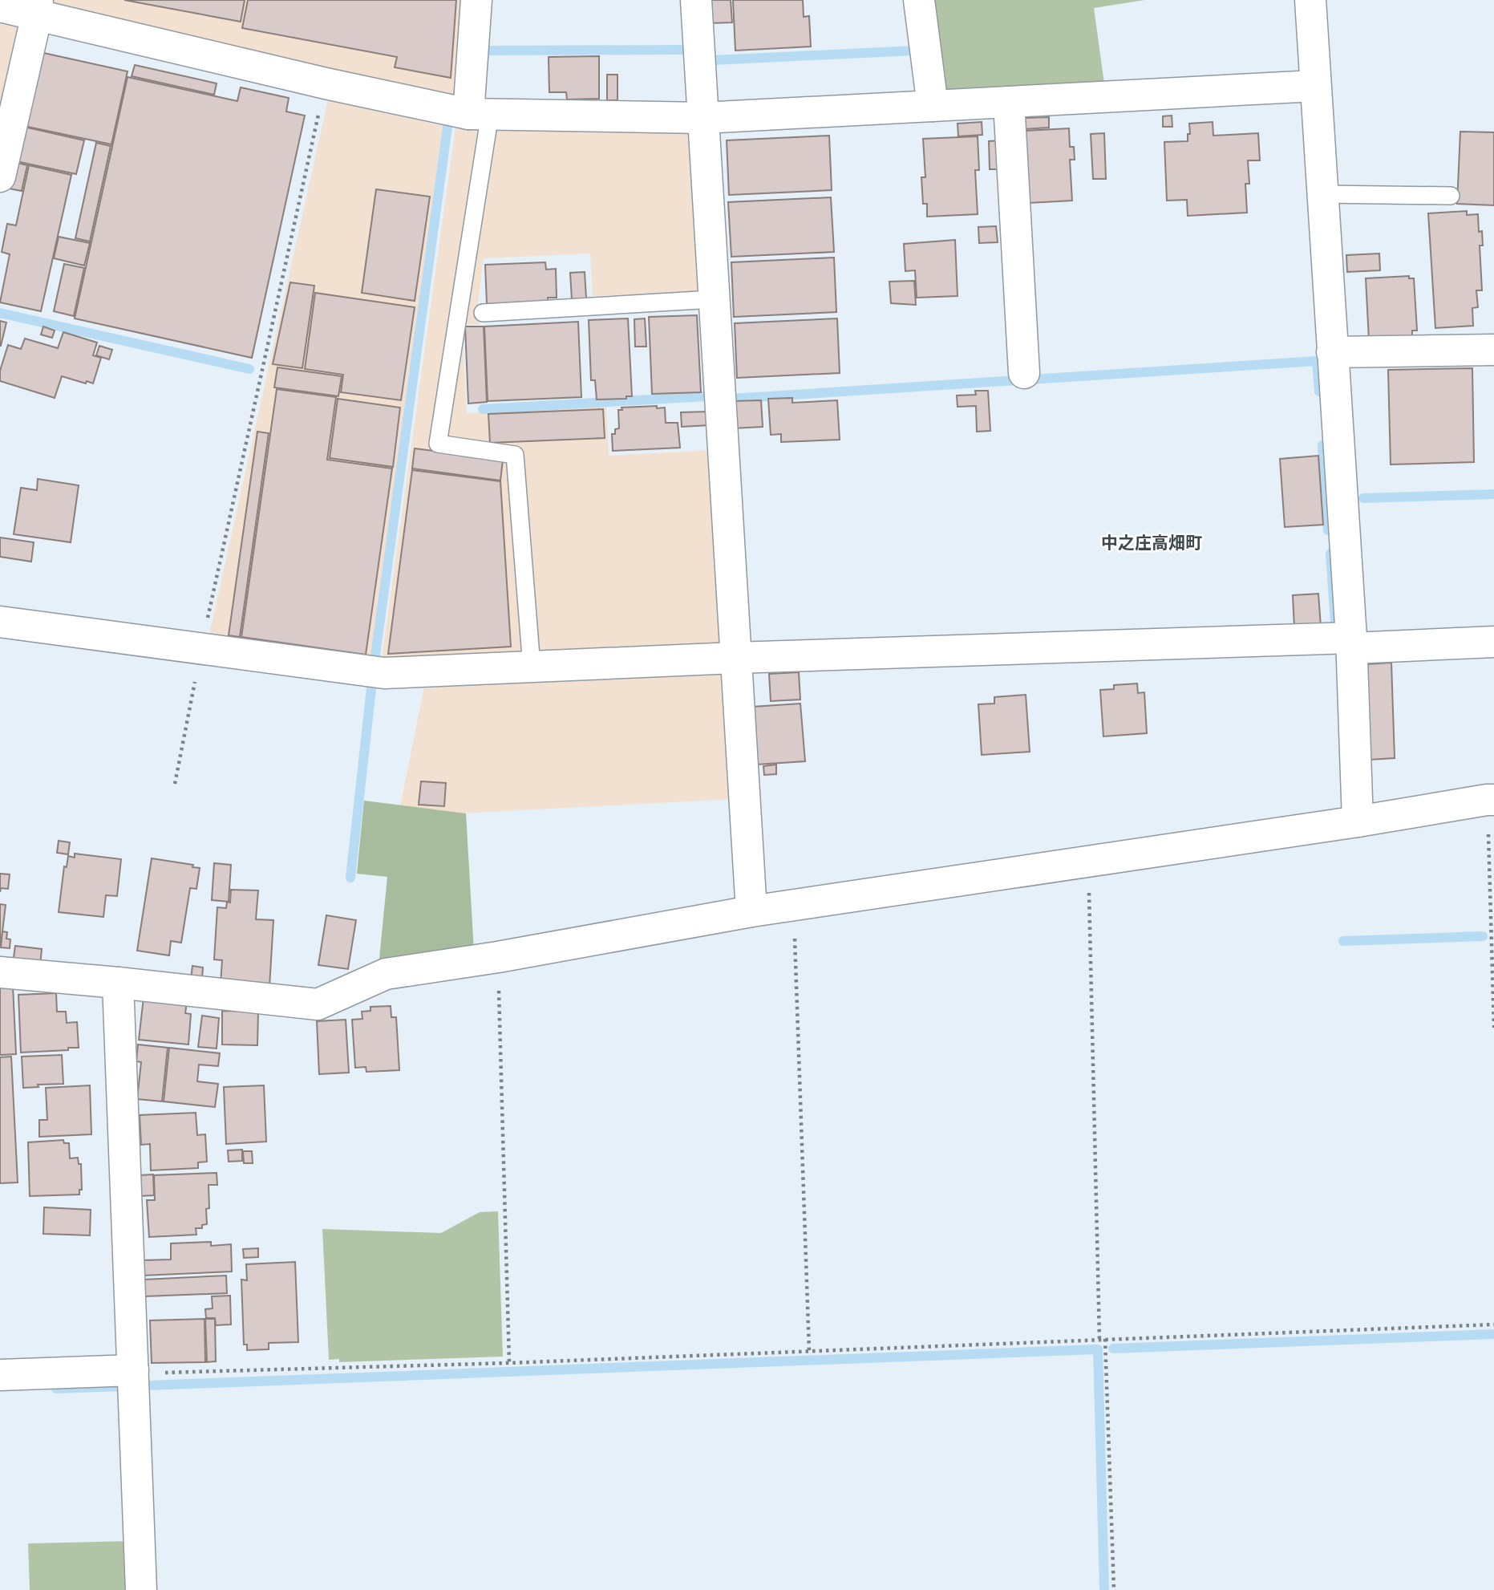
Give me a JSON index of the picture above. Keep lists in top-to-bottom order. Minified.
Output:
{"districts":["中之庄高畑町"]}
